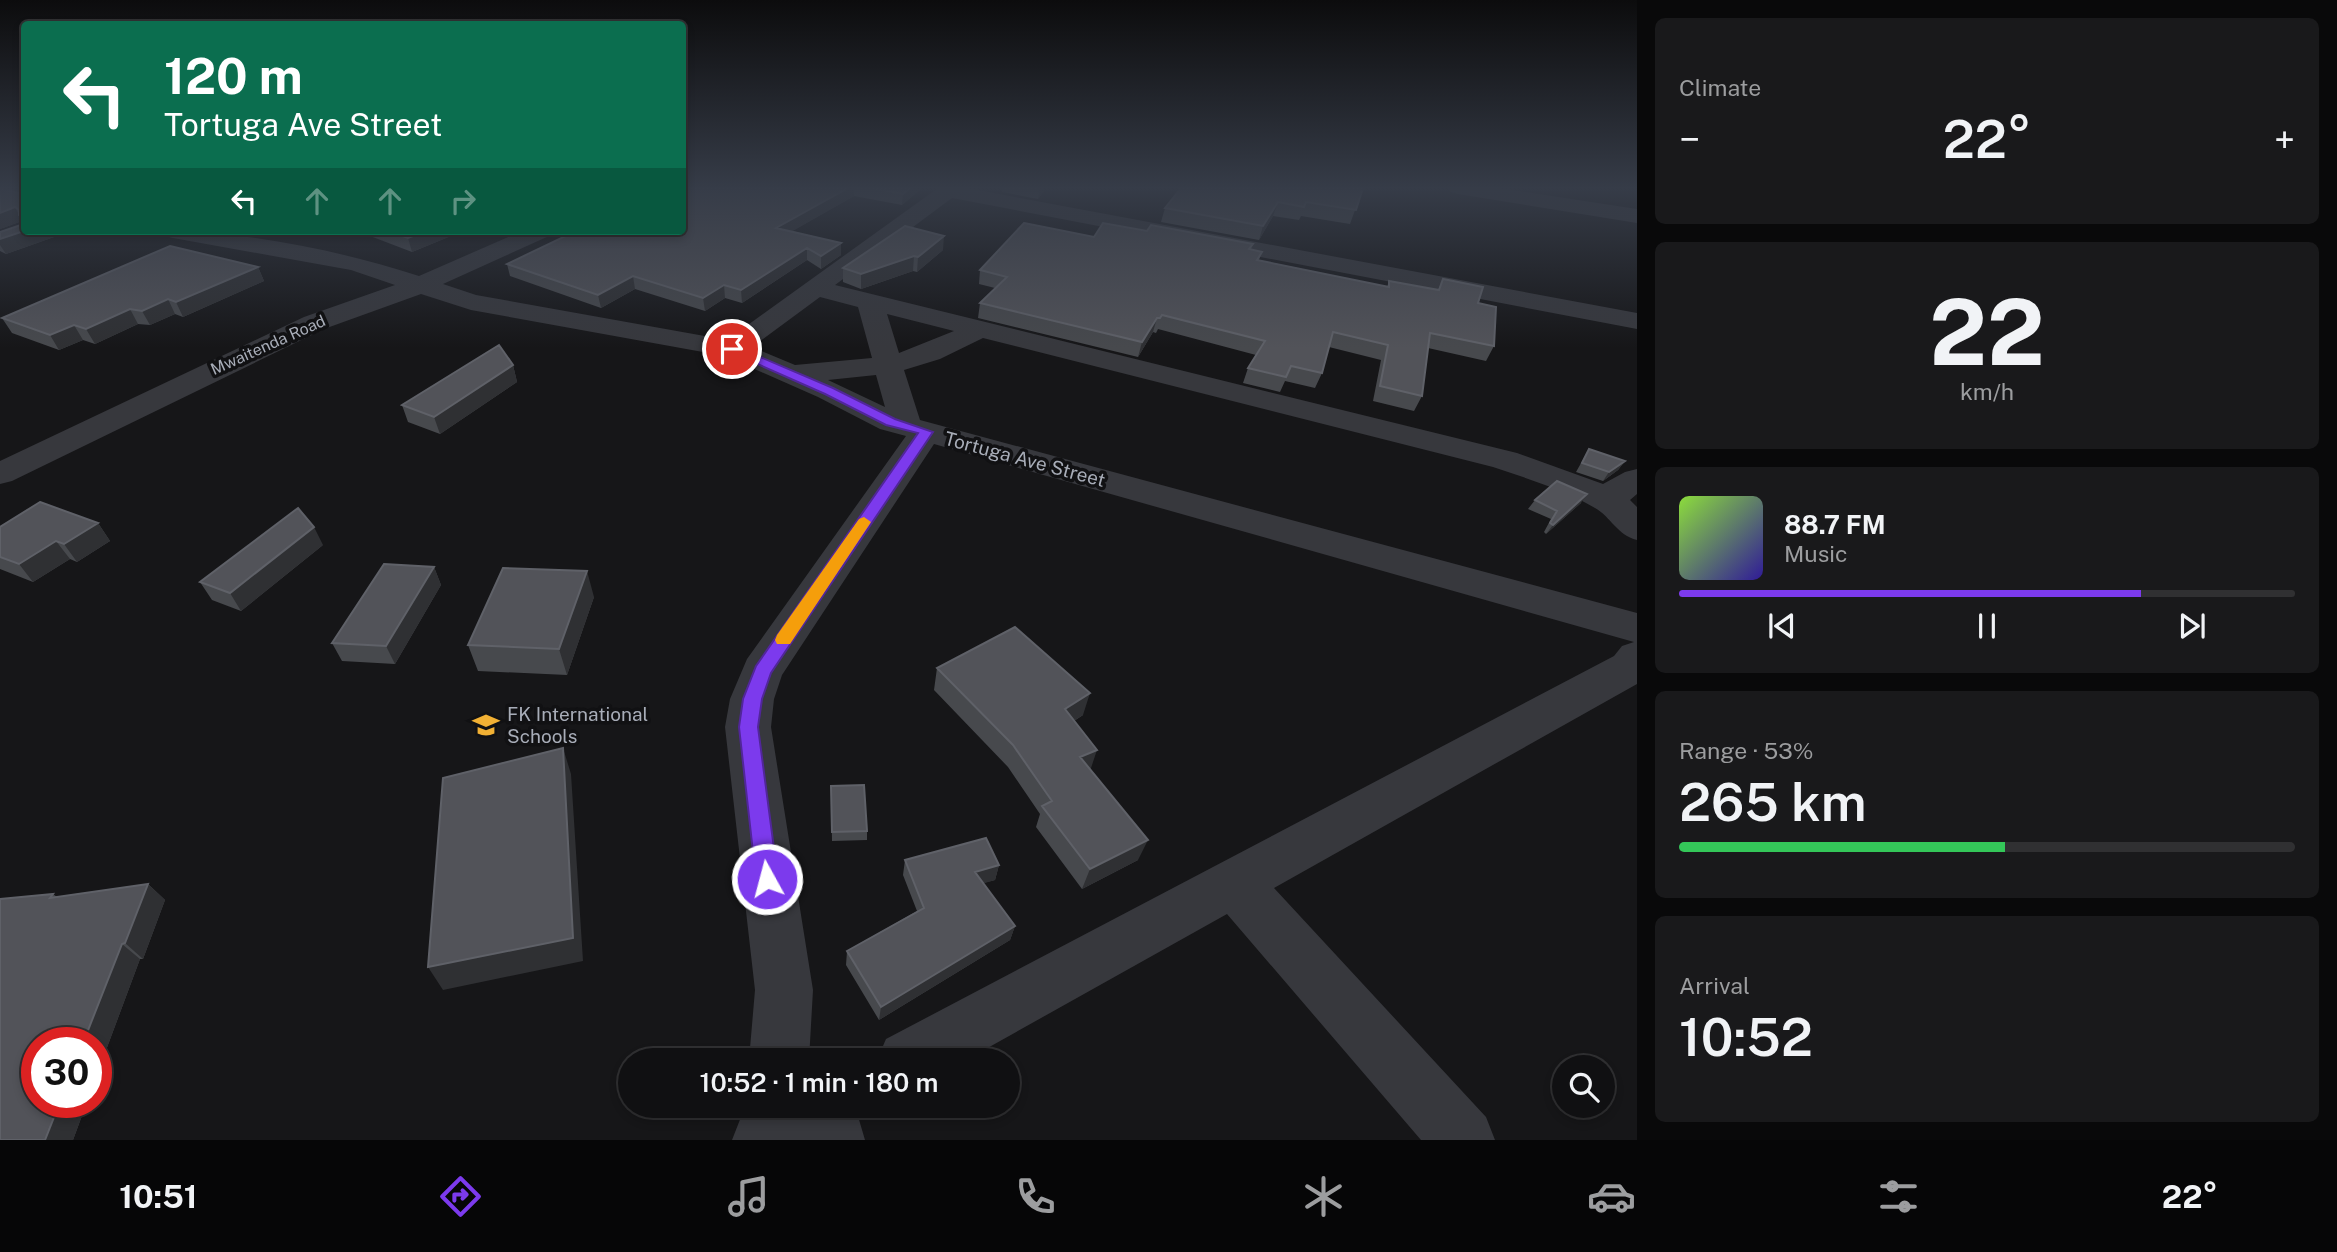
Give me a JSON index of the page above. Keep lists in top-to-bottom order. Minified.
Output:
{"streets":{"street":["Mwaitenda Road","Tortuga Ave Street"]},"crossings":[["Mwaitenda Road","Tortuga Ave Street"]],"places":{"school or university":["FK International Schools"]},"page":{"tile":["Climate",["22","km/h"],["Range · 53%","265 km"],["Arrival","10:52"]],"turn":["120 m","Tortuga Ave Street"],"heat":["−","22°","+"],"song":["88.7 FM","Music"],"limit":"30","trip":"10:52 · 1 min · 180 m","tabs":["10:51","22°"]}}
